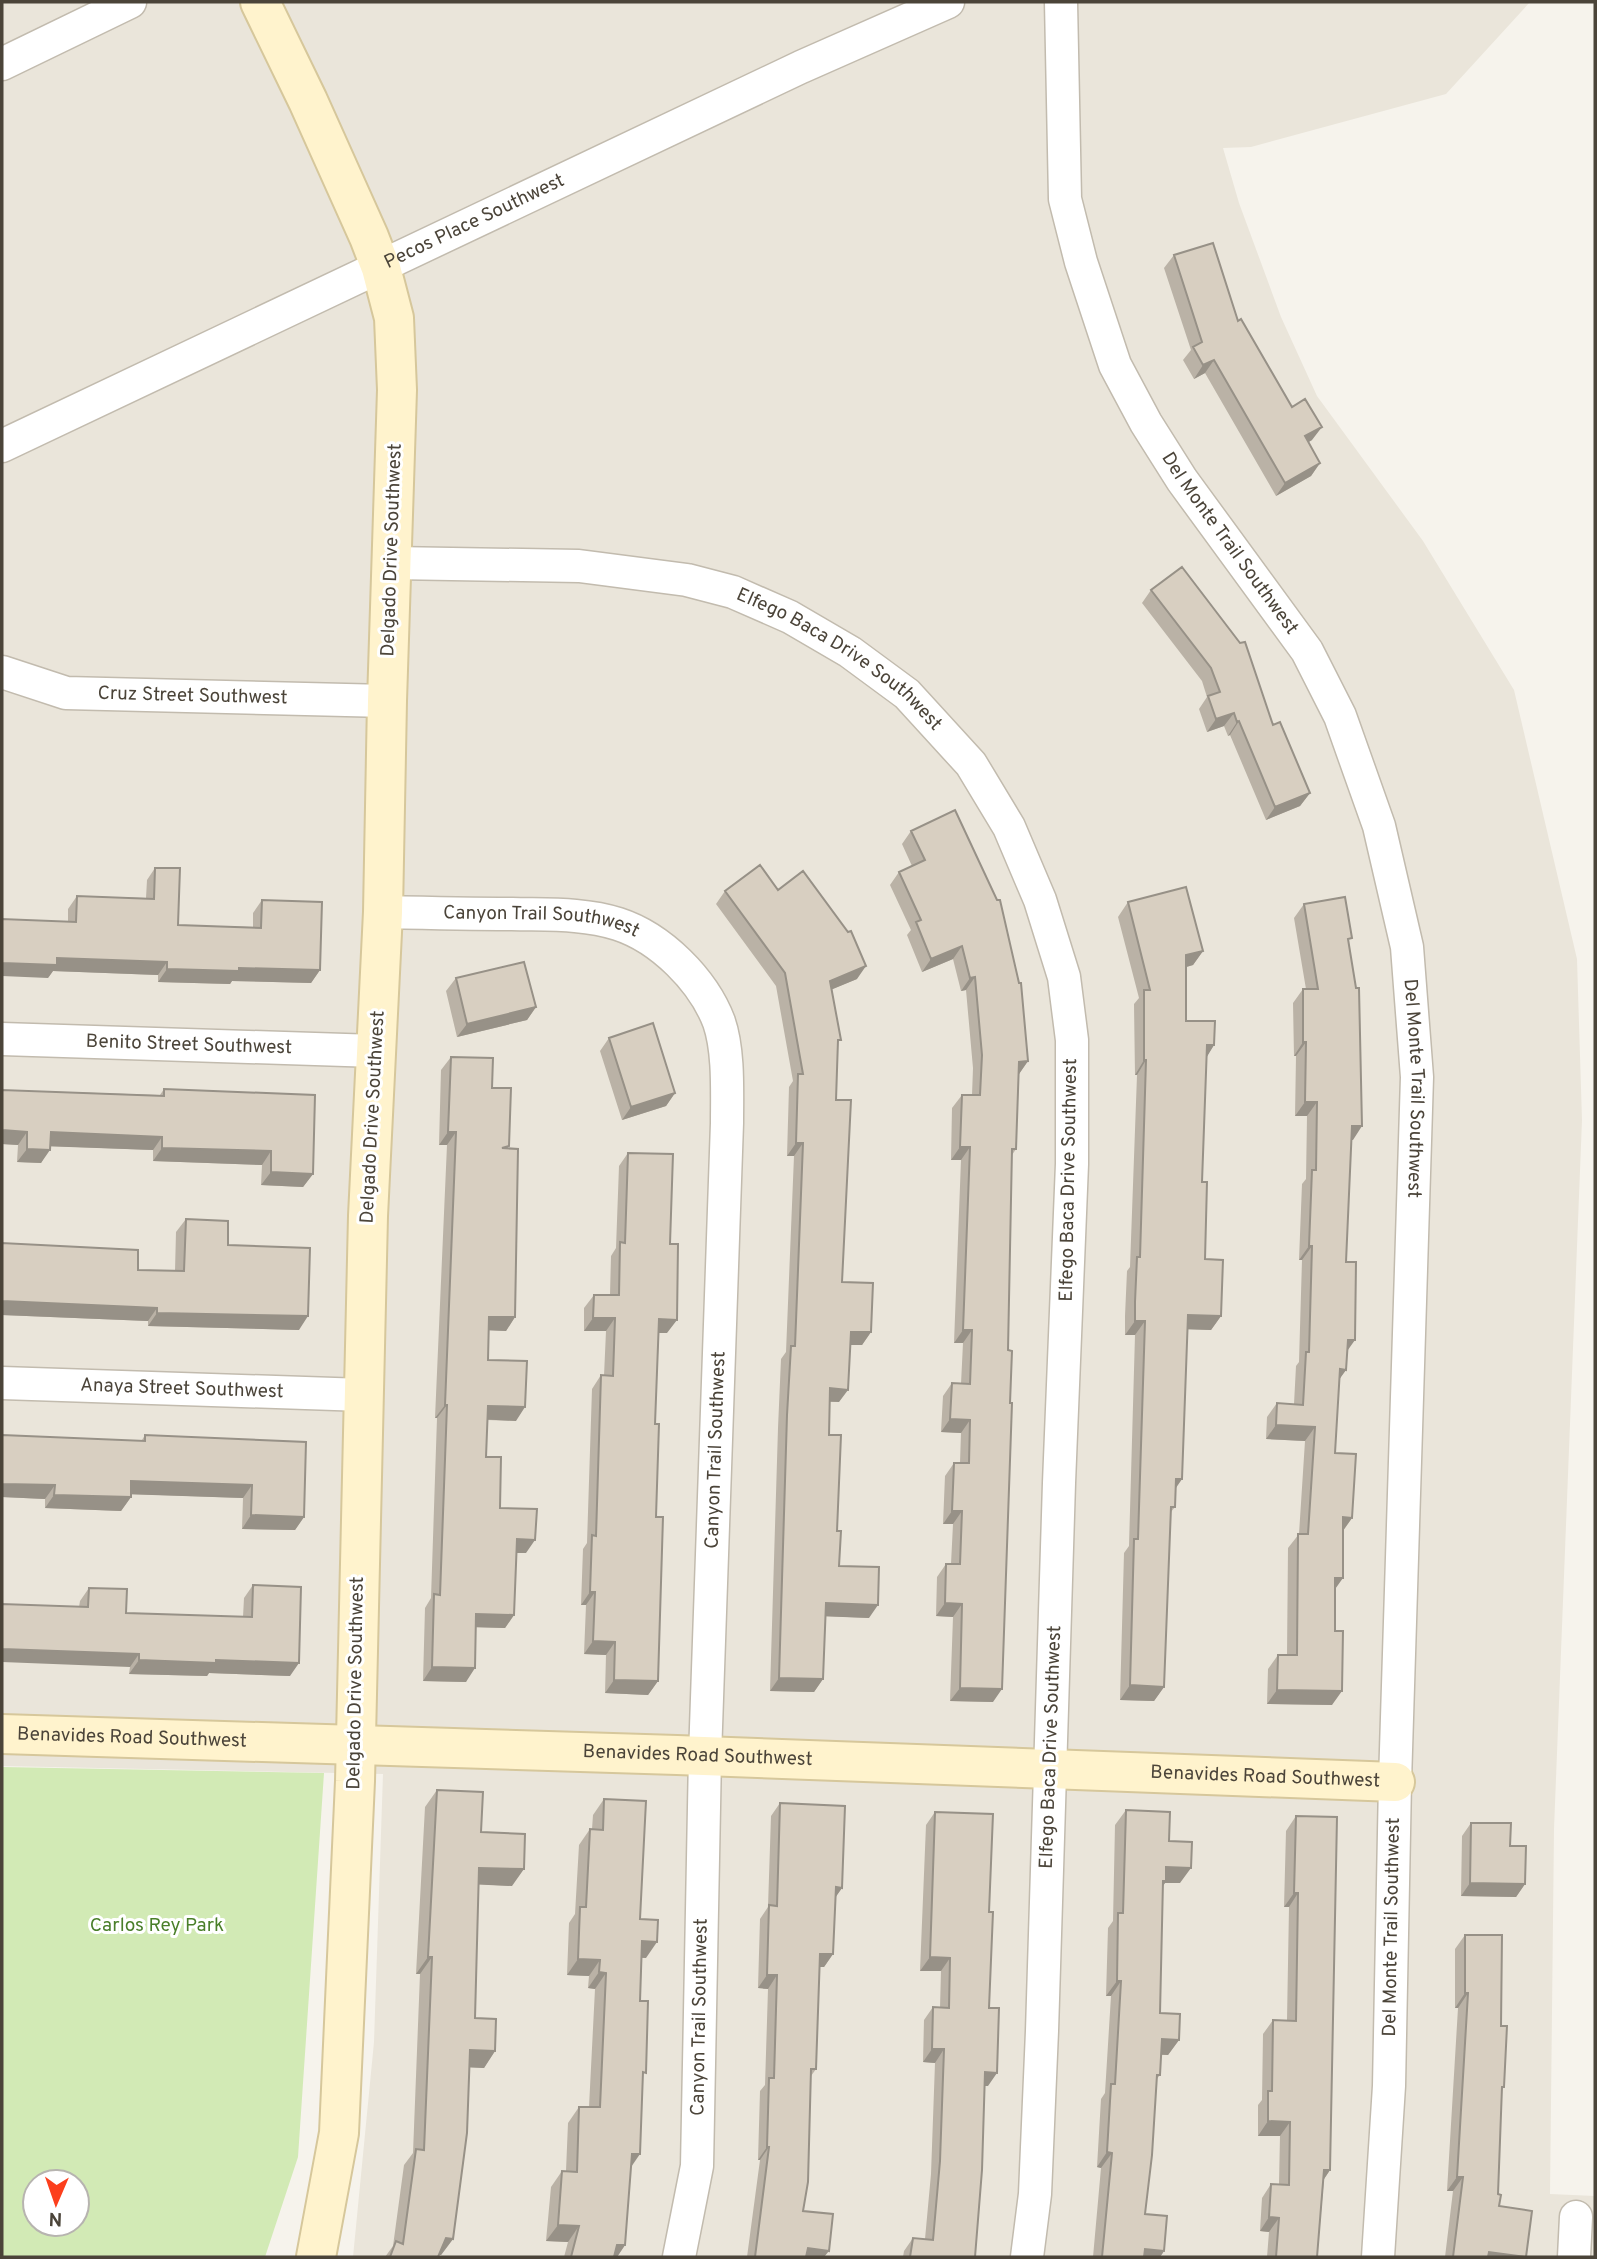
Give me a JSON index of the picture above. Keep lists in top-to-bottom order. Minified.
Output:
{"streets":{"street":["Pecos Place Southwest","Del Monte Trail Southwest","Delgado Drive Southwest","Elfego Baca Drive Southwest","Cruz Street Southwest","Canyon Trail Southwest","Benito Street Southwest","Anaya Street Southwest","Benavides Road Southwest"]},"crossings":[["Pecos Place Southwest","Delgado Drive Southwest"],["Del Monte Trail Southwest","Benavides Road Southwest"],["Delgado Drive Southwest","Elfego Baca Drive Southwest"],["Delgado Drive Southwest","Cruz Street Southwest"],["Delgado Drive Southwest","Canyon Trail Southwest"],["Delgado Drive Southwest","Benito Street Southwest"],["Delgado Drive Southwest","Anaya Street Southwest"],["Delgado Drive Southwest","Benavides Road Southwest"],["Elfego Baca Drive Southwest","Benavides Road Southwest"],["Canyon Trail Southwest","Benavides Road Southwest"]],"parks":["Carlos Rey Park"],"north":"bottom"}
